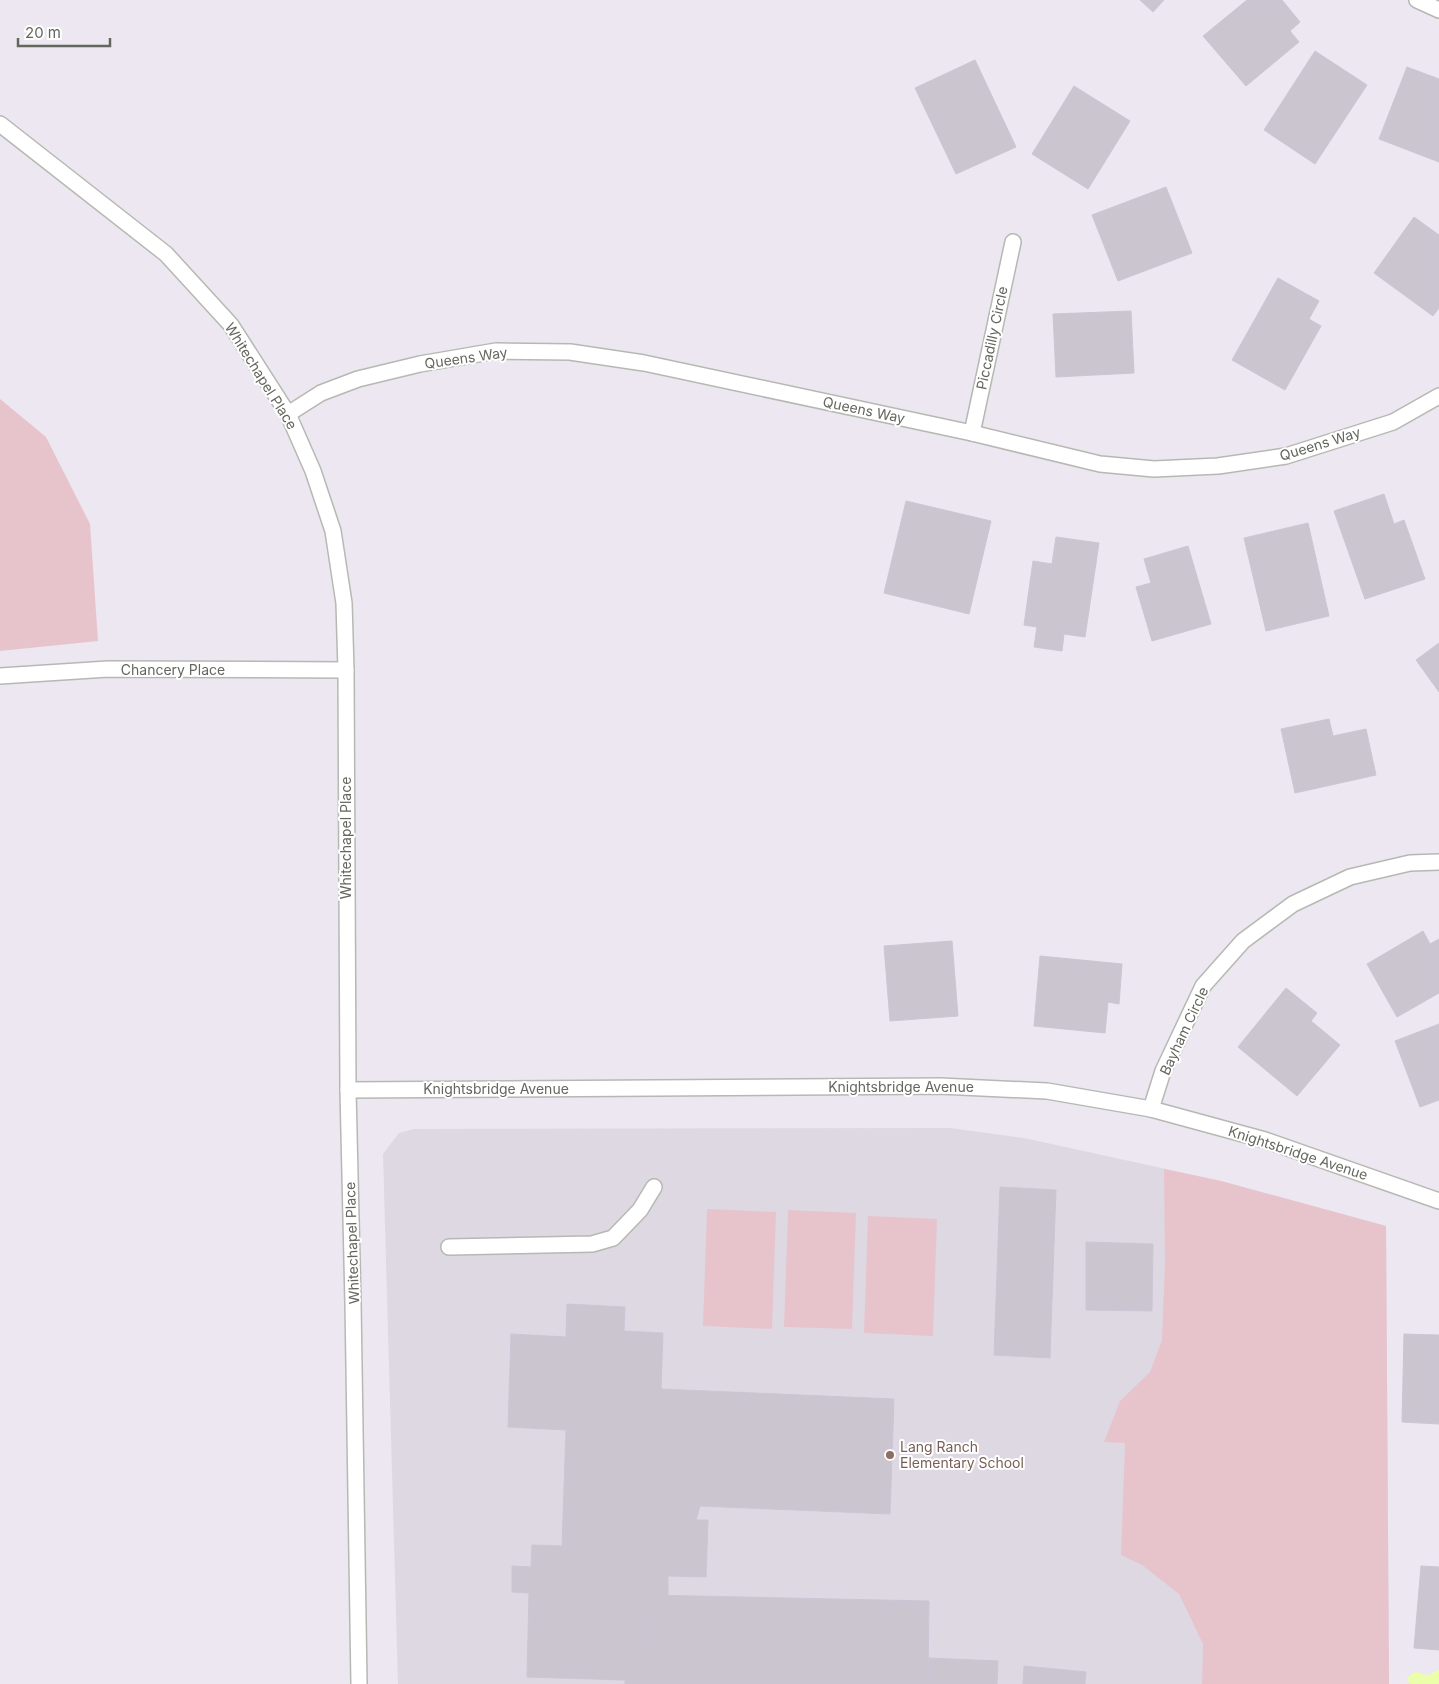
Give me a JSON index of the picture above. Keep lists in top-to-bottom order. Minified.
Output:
{"streets":{"street":["Piccadilly Circle","Queens Way","Whitechapel Place","Chancery Place","Bayham Circle","Knightsbridge Avenue"]},"crossings":[["Piccadilly Circle","Queens Way"],["Queens Way","Whitechapel Place"],["Whitechapel Place","Chancery Place"],["Whitechapel Place","Knightsbridge Avenue"],["Bayham Circle","Knightsbridge Avenue"]],"places":["Lang Ranch Elementary School"],"scale_bar":"20 m"}
